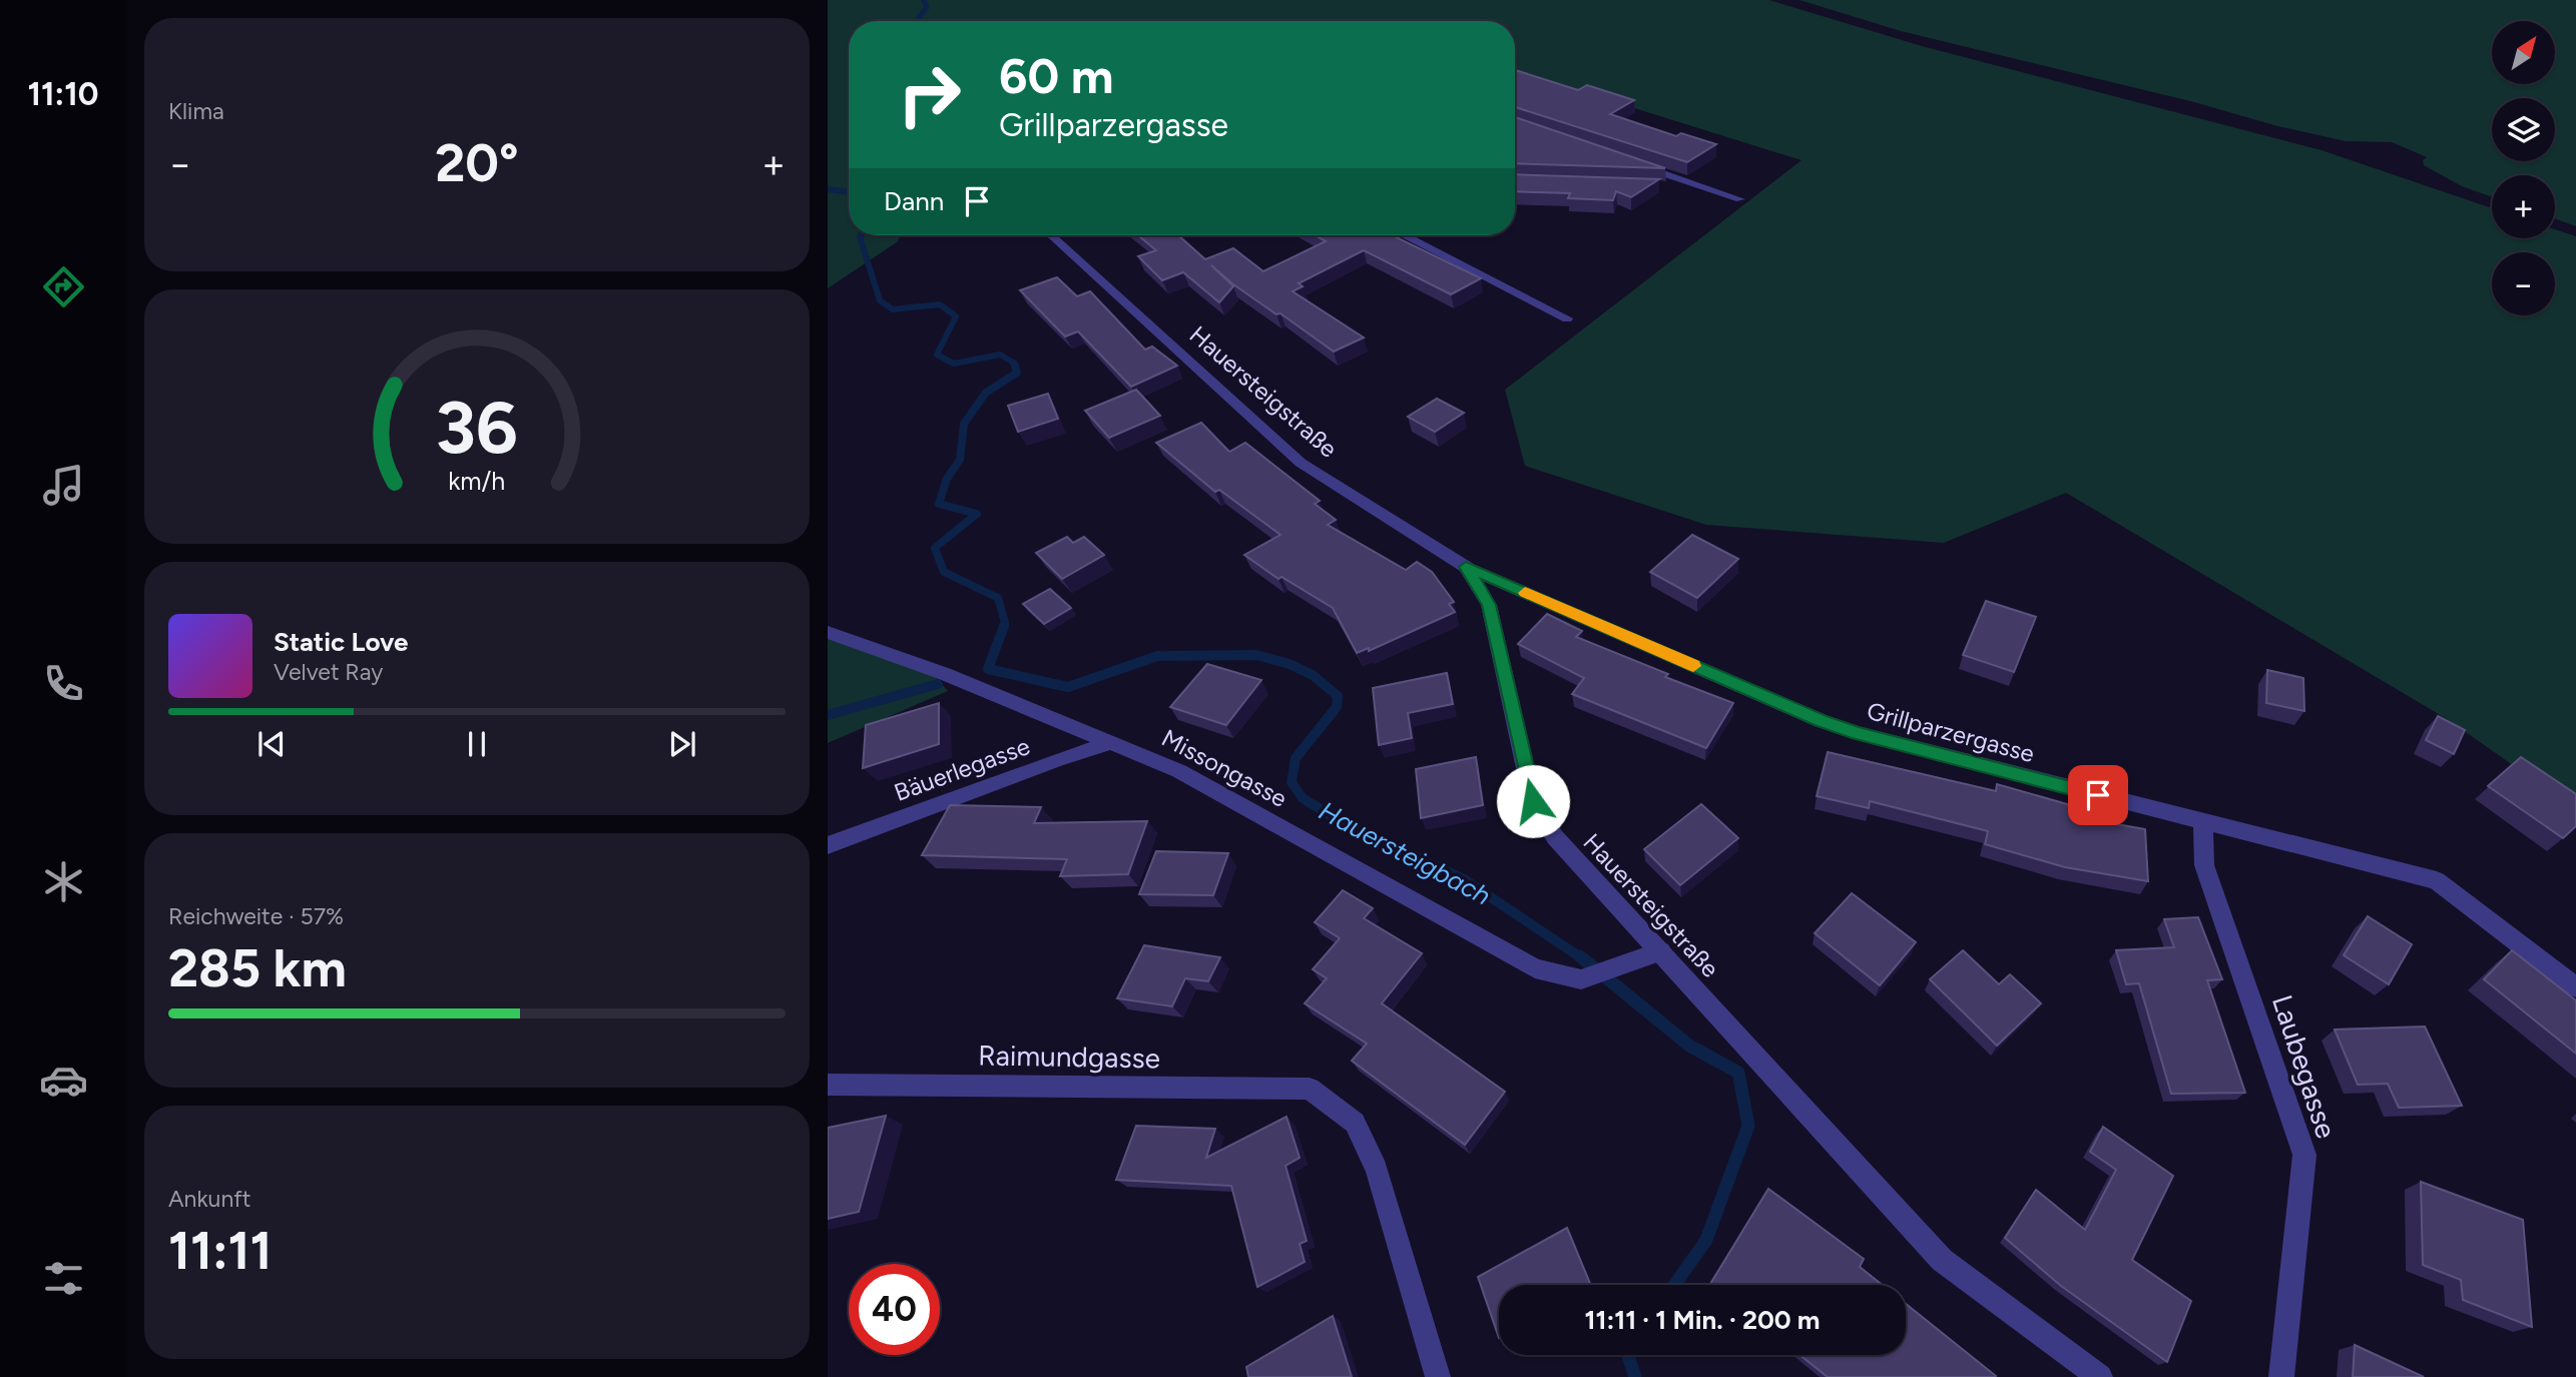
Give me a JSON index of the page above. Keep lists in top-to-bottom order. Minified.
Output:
{"streets":{"street":["Hauersteigstraße","Grillparzergasse","Missongasse","Bäuerlegasse","Raimundgasse","Laubegasse"]},"crossings":[["Hauersteigstraße","Grillparzergasse"],["Hauersteigstraße","Missongasse"],["Grillparzergasse","Laubegasse"],["Missongasse","Bäuerlegasse"]],"water":["Hauersteigbach"],"north":"top right","page":{"tabs":"11:10","tile":["Klima",["Reichweite · 57%","285 km"],["Ankunft","11:11"]],"map_buttons":["+","−"],"turn":["60 m","Grillparzergasse"],"heat":["−","20°","+"],"then":"Dann","song":["Static Love","Velvet Ray"],"limit":"40","trip":"11:11 · 1 Min. · 200 m","gauge":["36","km/h"]}}
